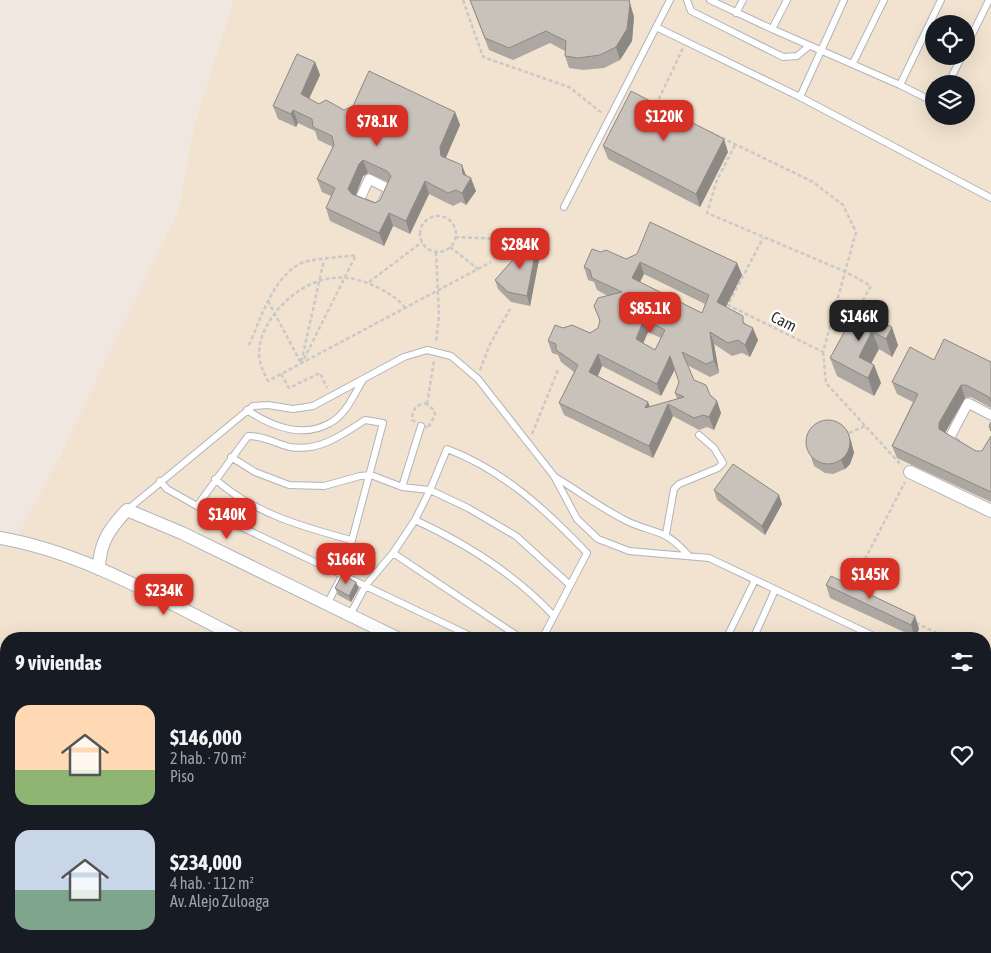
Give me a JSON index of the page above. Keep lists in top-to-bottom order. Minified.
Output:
{"streets":{"path":["Cam"]},"page":{"price":["$120K","$78.1K","$284K","$85.1K","$146K","$140K","$166K","$145K","$234K"],"heading":"9 viviendas","list":[{"name":"$146,000","note":"2 hab. · 70 m² · Piso"},{"name":"$234,000","note":"4 hab. · 112 m² · Av. Alejo Zuloaga"}]}}
